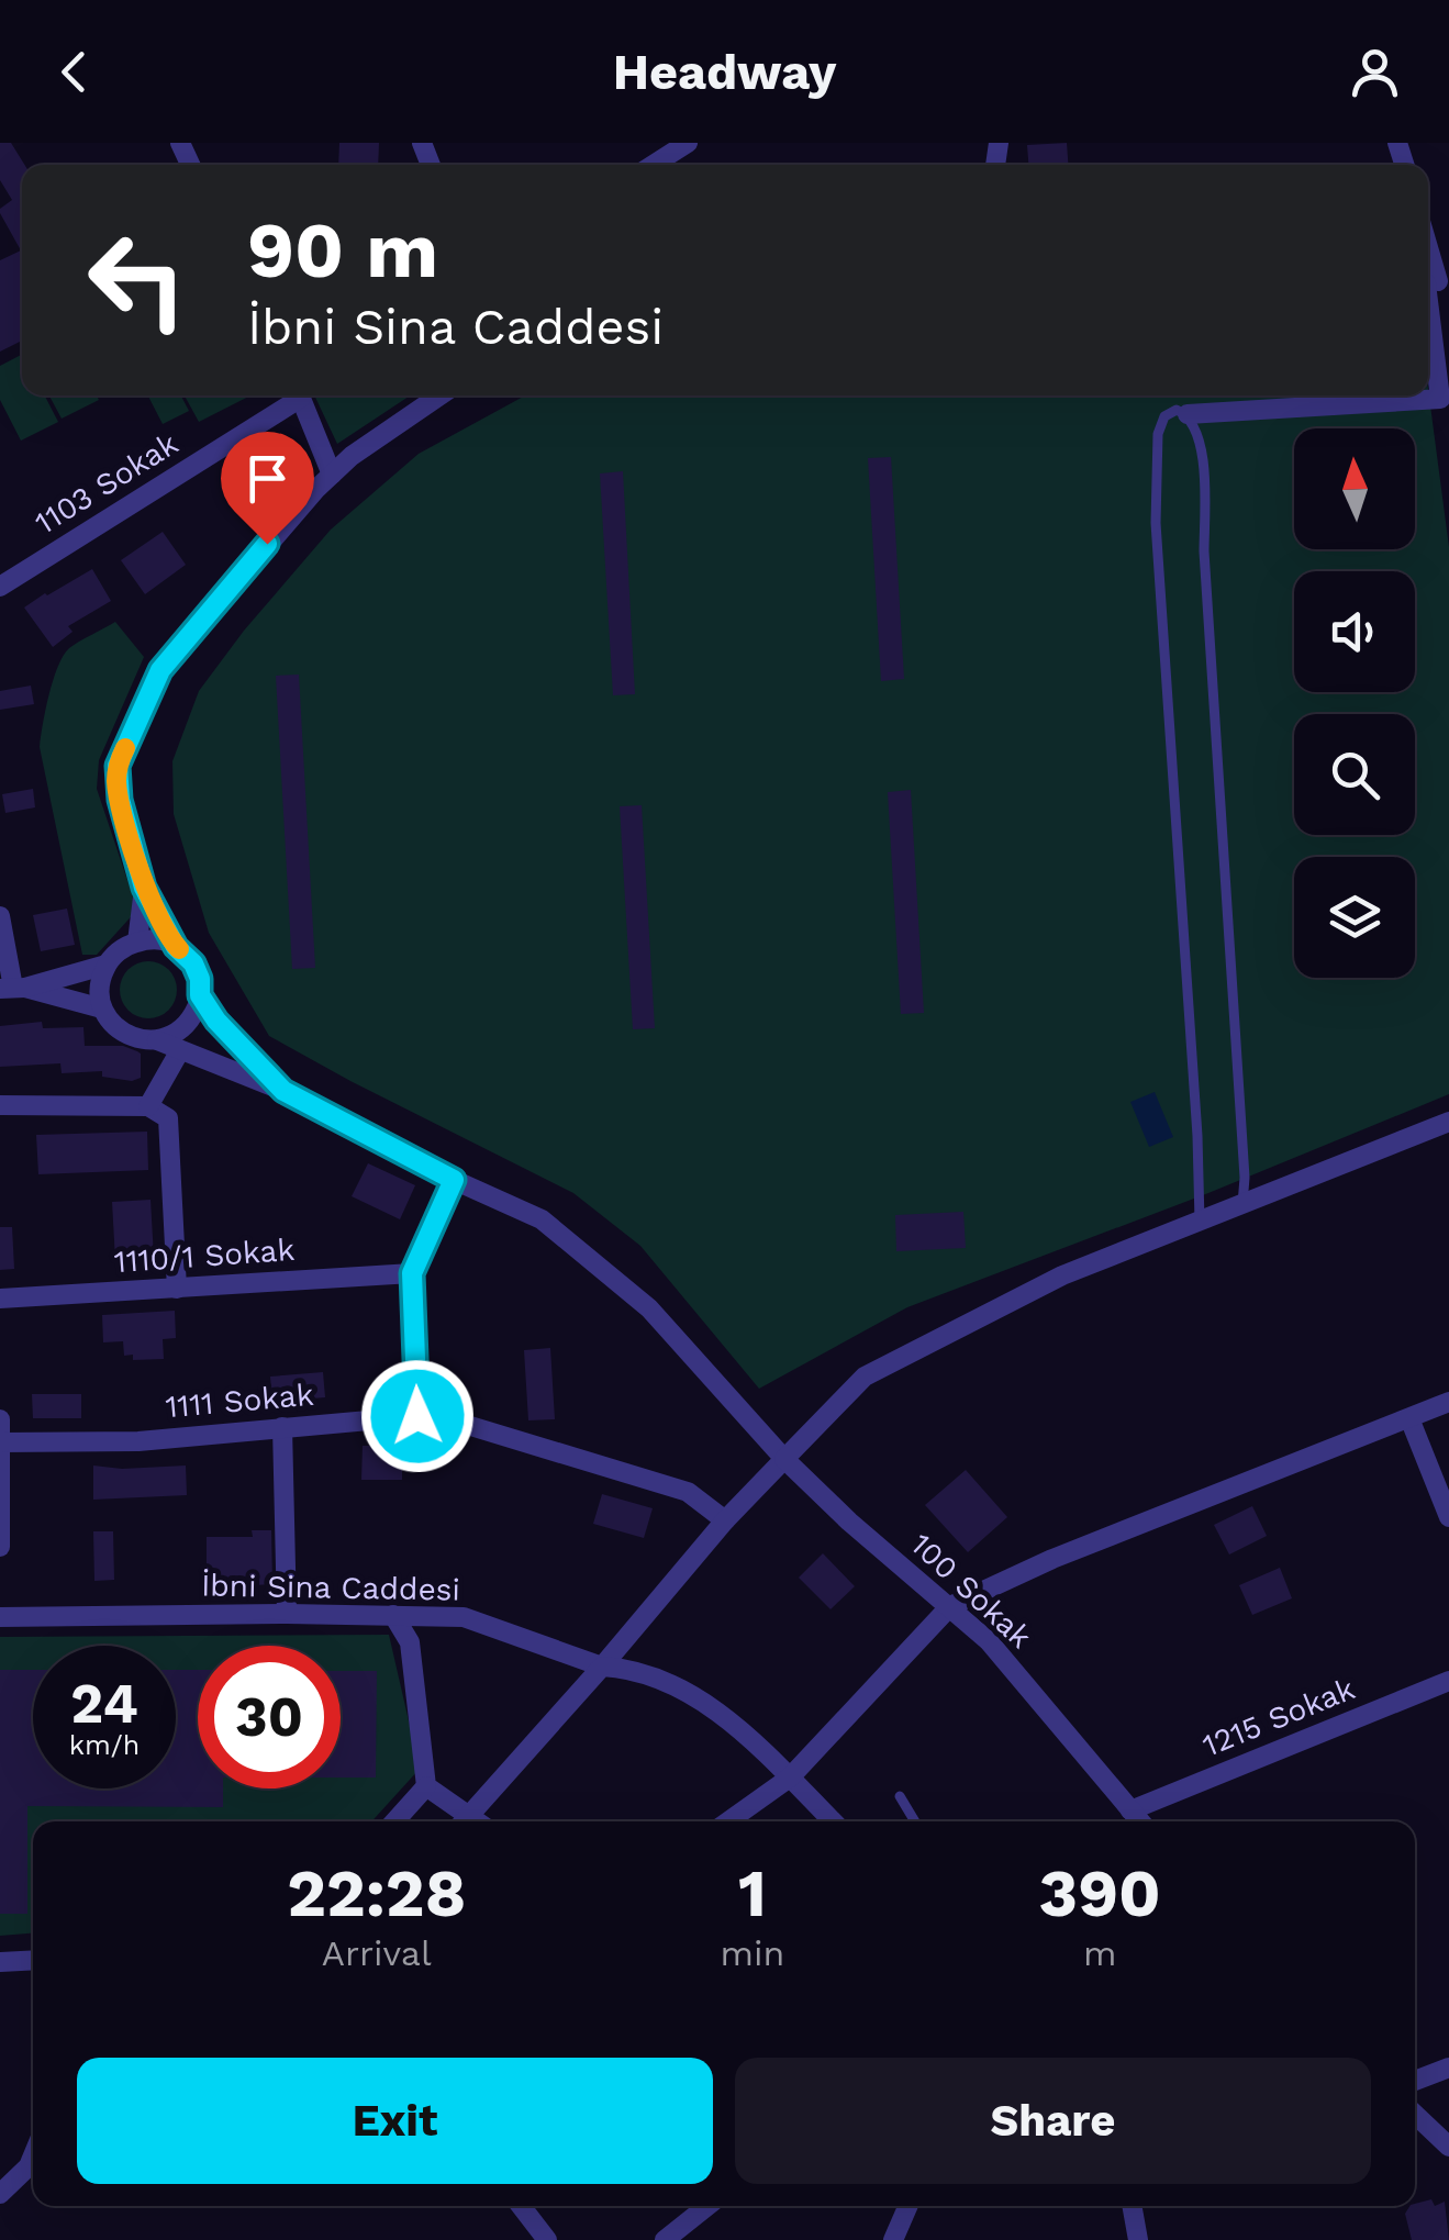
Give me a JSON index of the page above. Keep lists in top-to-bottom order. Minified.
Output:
{"streets":{"street":["1103 Sokak","1110/1 Sokak","1111 Sokak","İbni Sina Caddesi","100 Sokak","1215 Sokak"]},"crossings":[["100 Sokak","1215 Sokak"]],"north":"top","page":{"header":"Headway","turn":["90 m","İbni Sina Caddesi"],"speed":"24 km/h","limit":"30","eta":["22:28","Arrival","1","min","390","m"],"buttons":["Exit","Share"]}}
